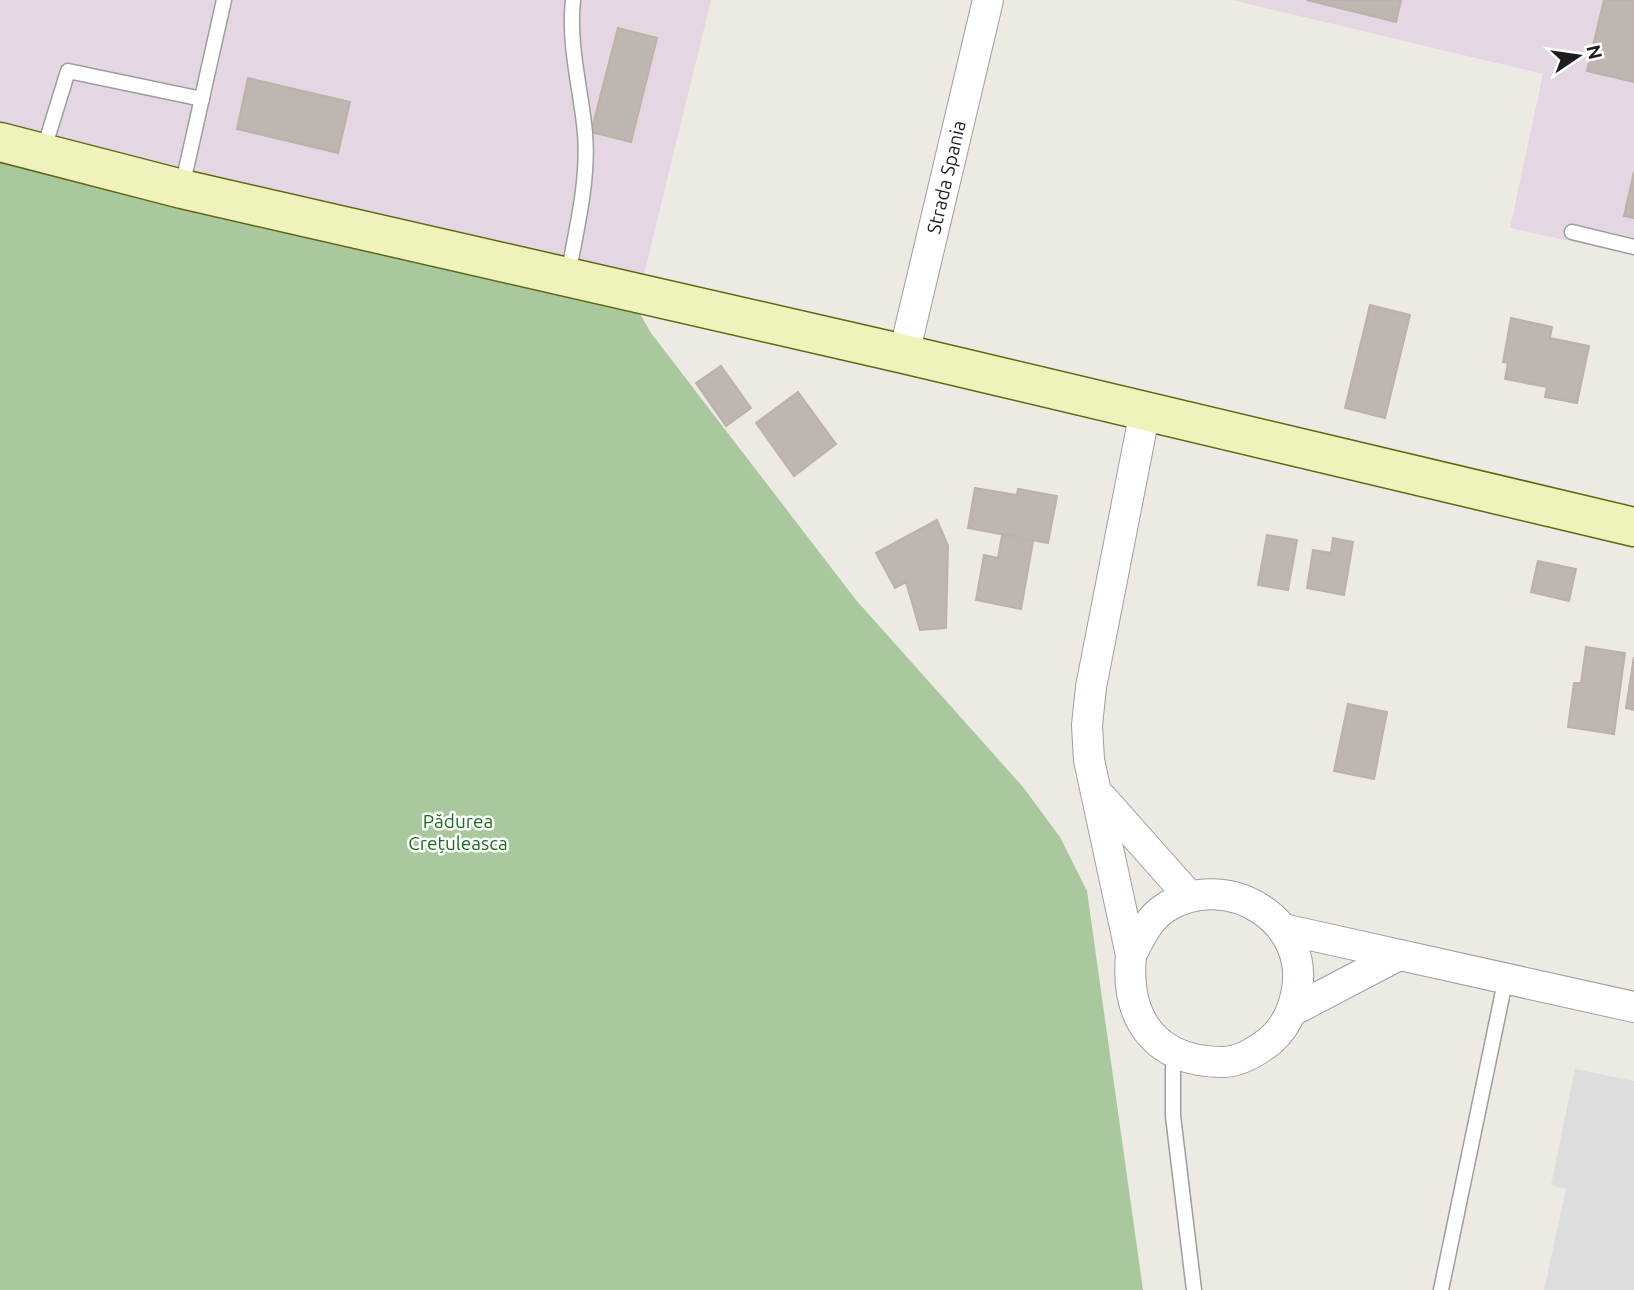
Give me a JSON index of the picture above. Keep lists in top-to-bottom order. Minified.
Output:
{"streets":{"street":["Strada Spania"]},"parks":["Pădurea Crețuleasca"],"north":"right"}
